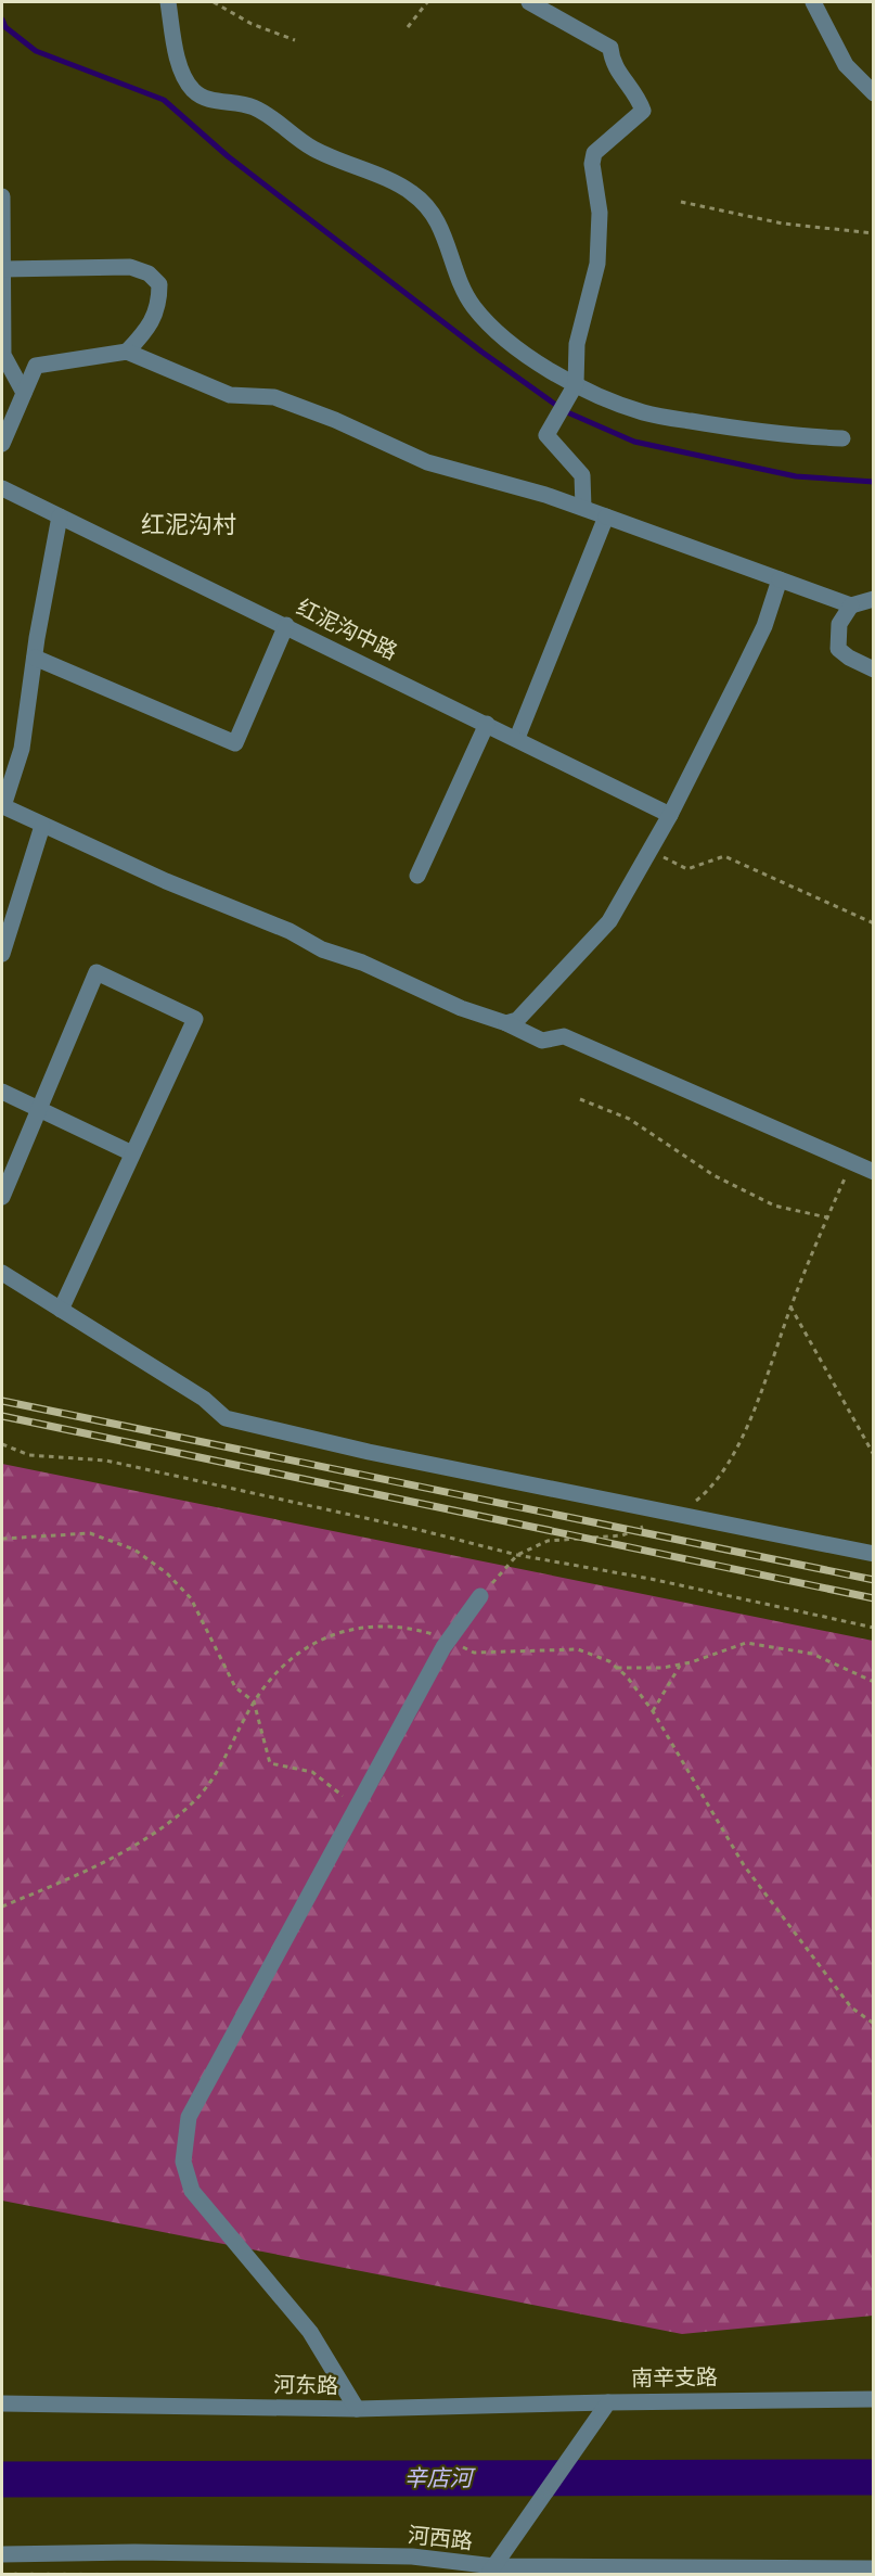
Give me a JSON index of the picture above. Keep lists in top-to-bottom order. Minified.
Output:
{"streets":{"street":["红泥沟中路","南辛支路","河东路","河西路"]},"crossings":[["南辛支路","河东路"],["南辛支路","河西路"]],"districts":["红泥沟村"],"water":["辛店河"]}
